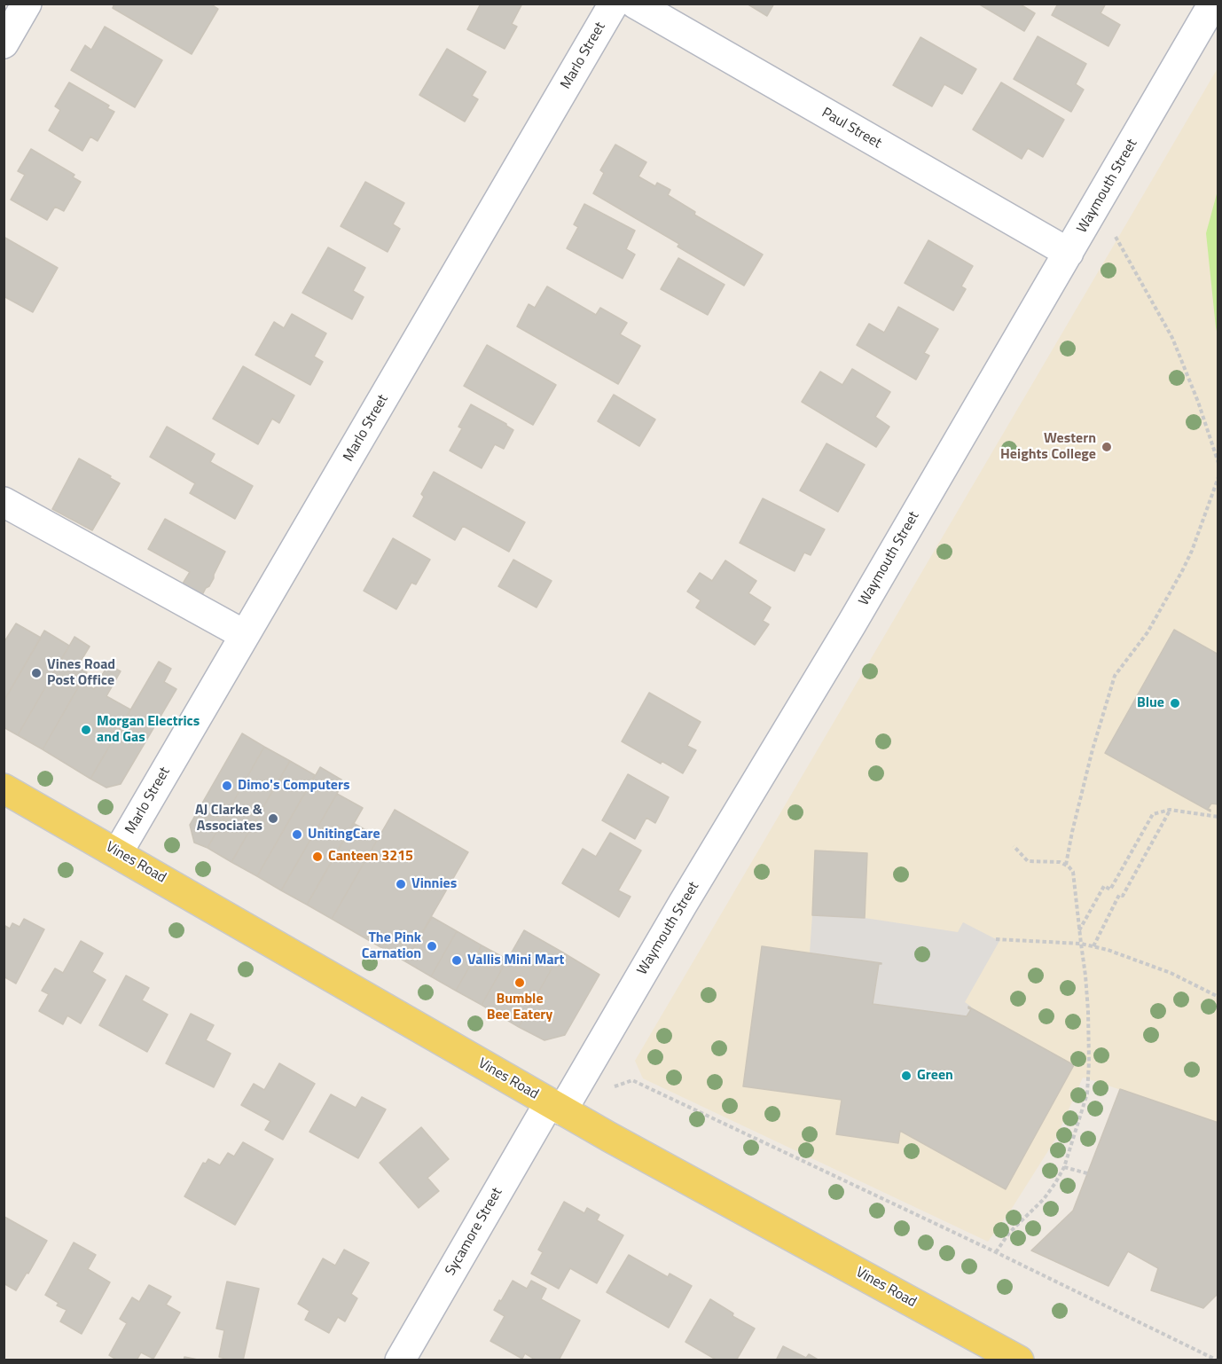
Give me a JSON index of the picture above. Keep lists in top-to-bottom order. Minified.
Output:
{"streets":{"main road":["Vines Road"],"street":["Marlo Street","Paul Street","Waymouth Street","Sycamore Street"]},"crossings":[["Marlo Street","Vines Road"],["Paul Street","Waymouth Street"],["Waymouth Street","Vines Road"],["Waymouth Street","Sycamore Street"],["Vines Road","Sycamore Street"]],"places":["Western Heights College","Vines Road Post Office","Blue","Morgan Electrics and Gas","Dimo's Computers","AJ Clarke & Associates","UnitingCare","Canteen 3215","Vinnies","The Pink Carnation","Vallis Mini Mart","Bumble Bee Eatery","Green"]}
